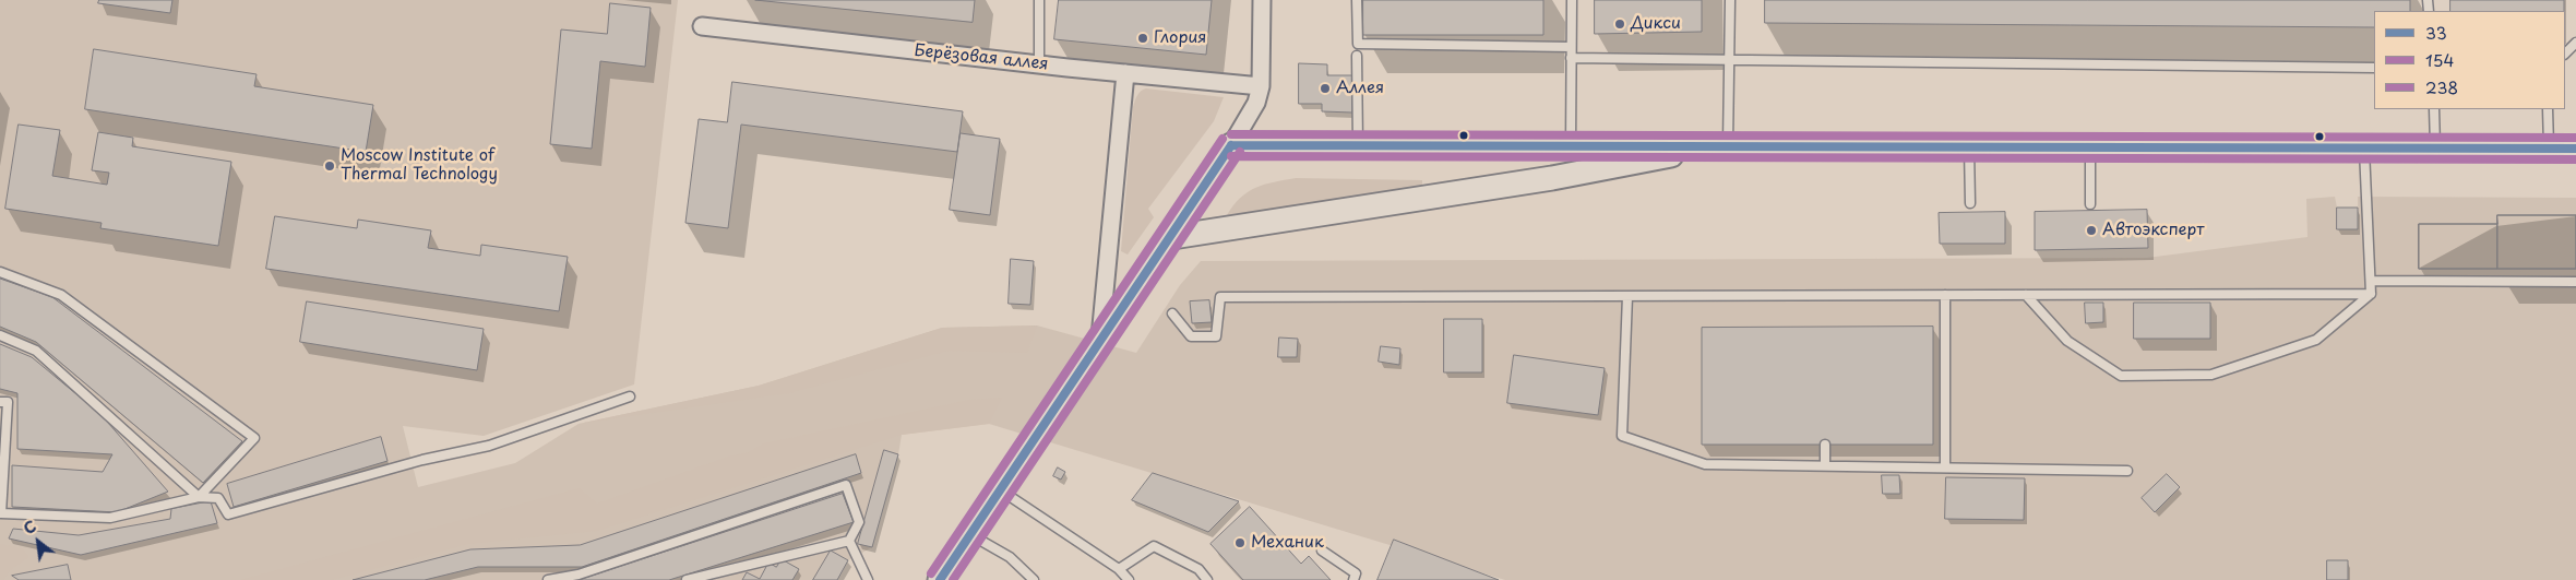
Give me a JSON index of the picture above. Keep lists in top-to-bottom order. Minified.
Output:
{"streets":{"street":["Берёзовая аллея"]},"places":["Дикси","Глория","Аллея","Moscow Institute of Thermal Technology","Автоэксперт","Механик"],"lines":["transit line 238","transit line 33","transit line 154"],"legend":["33","154","238"],"north":"top left"}
